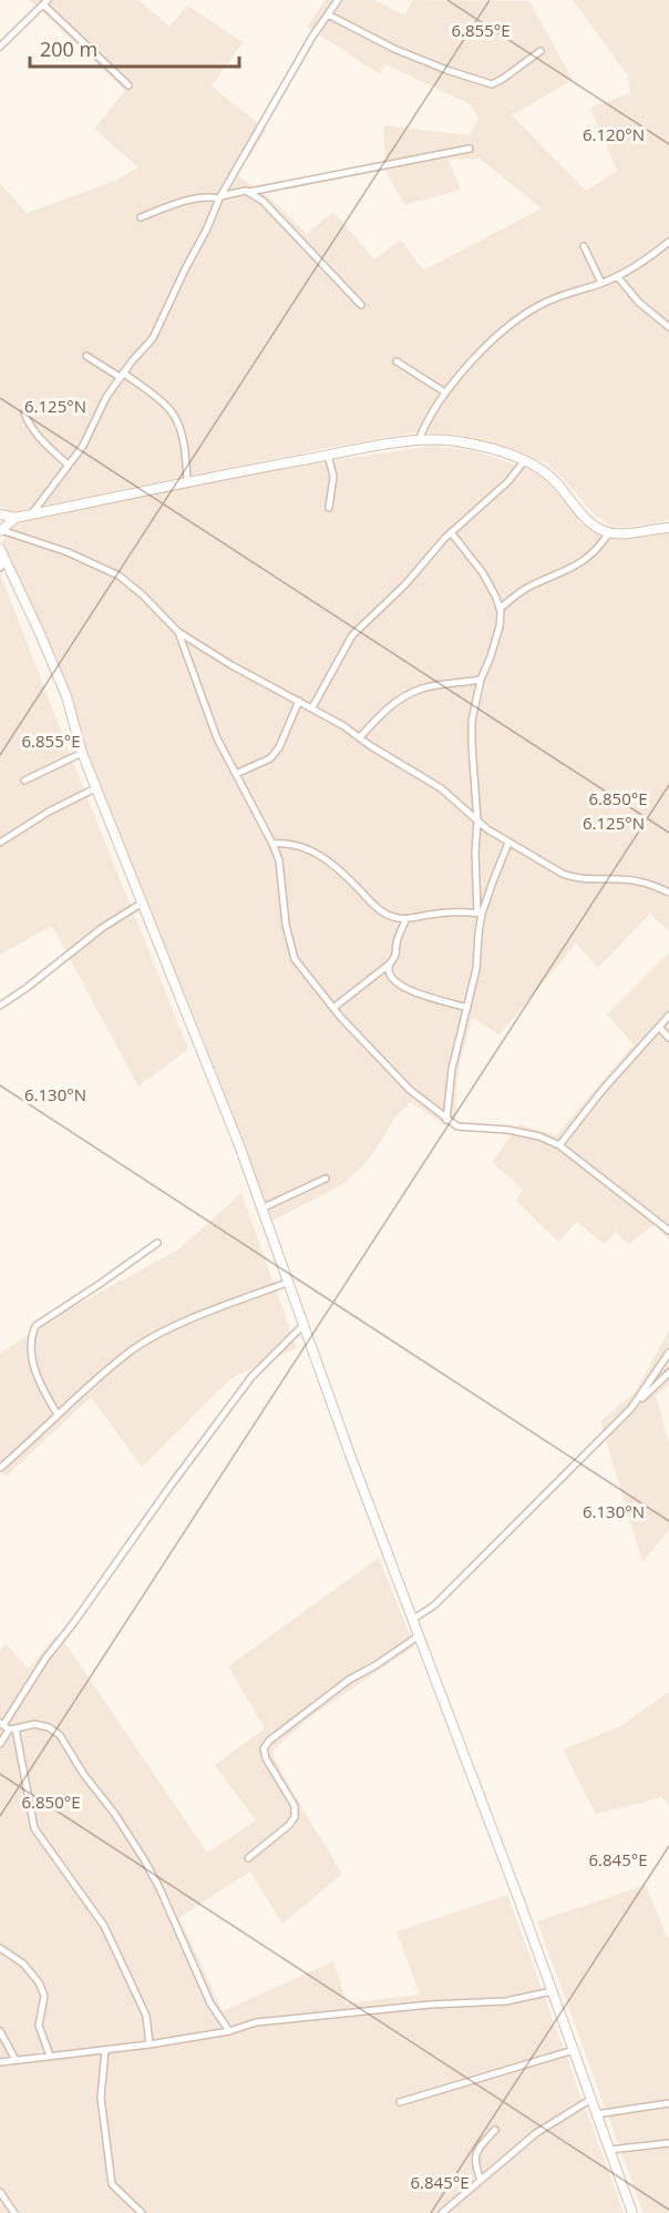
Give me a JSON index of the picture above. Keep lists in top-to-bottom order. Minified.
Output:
{"scale_bar":"200 m","coordinates":["6.855°E","6.120°N","6.125°N","6.850°E","6.130°N","6.845°E"]}
